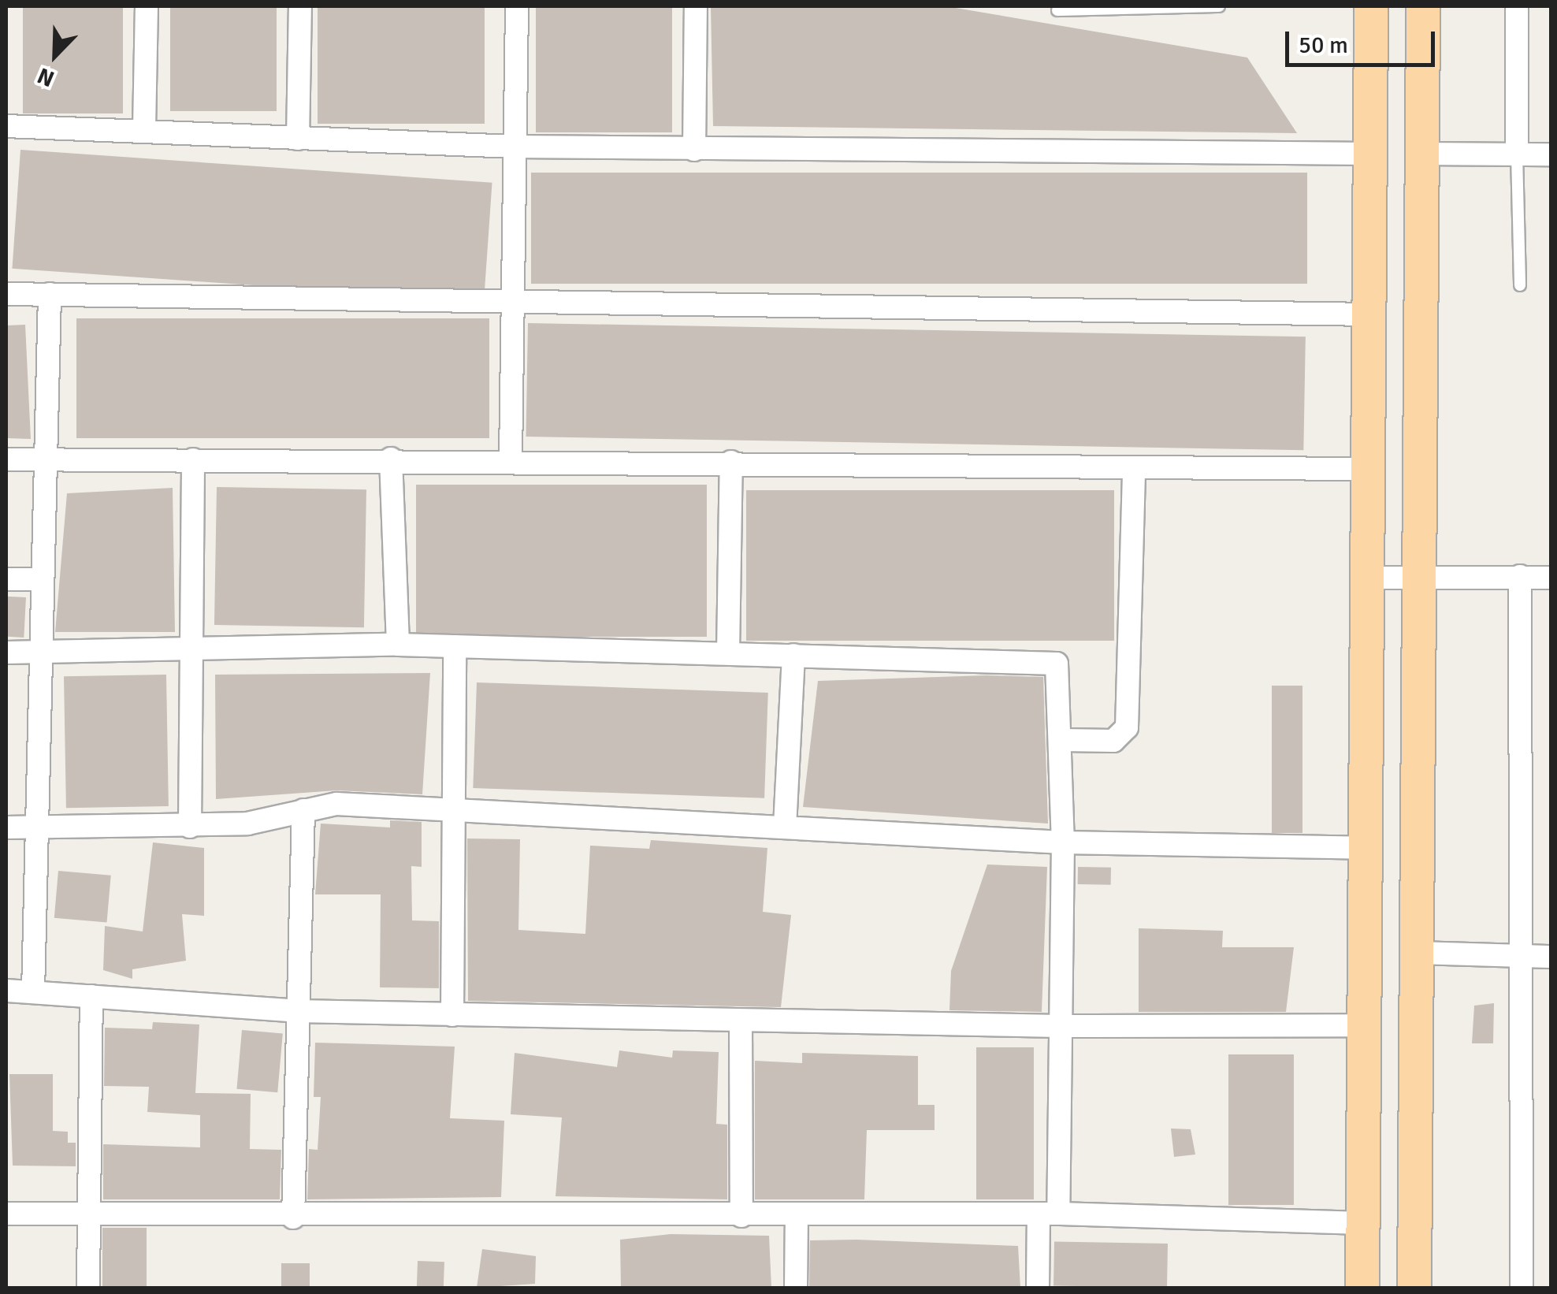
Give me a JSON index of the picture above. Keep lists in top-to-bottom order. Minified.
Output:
{"scale_bar":"50 m","north":"bottom left"}
